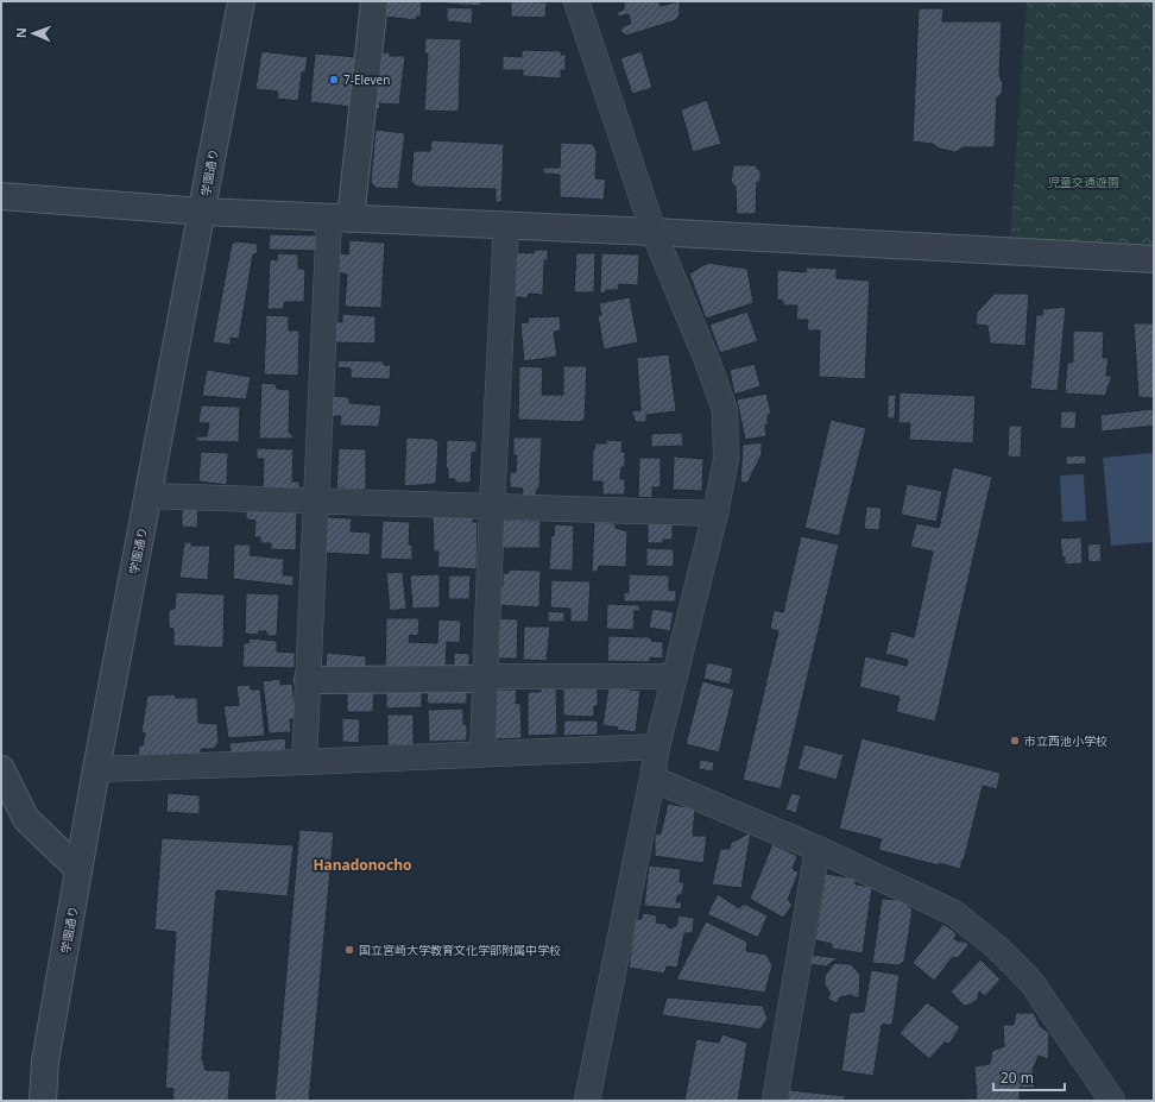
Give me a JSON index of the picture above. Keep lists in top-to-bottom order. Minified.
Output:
{"streets":{"street":["学園通り"]},"districts":["Hanadonocho"],"parks":["児童交通遊園"],"places":["7-Eleven","市立西池小学校","国立宮崎大学教育文化学部附属中学校"],"scale_bar":"20 m","north":"left"}
